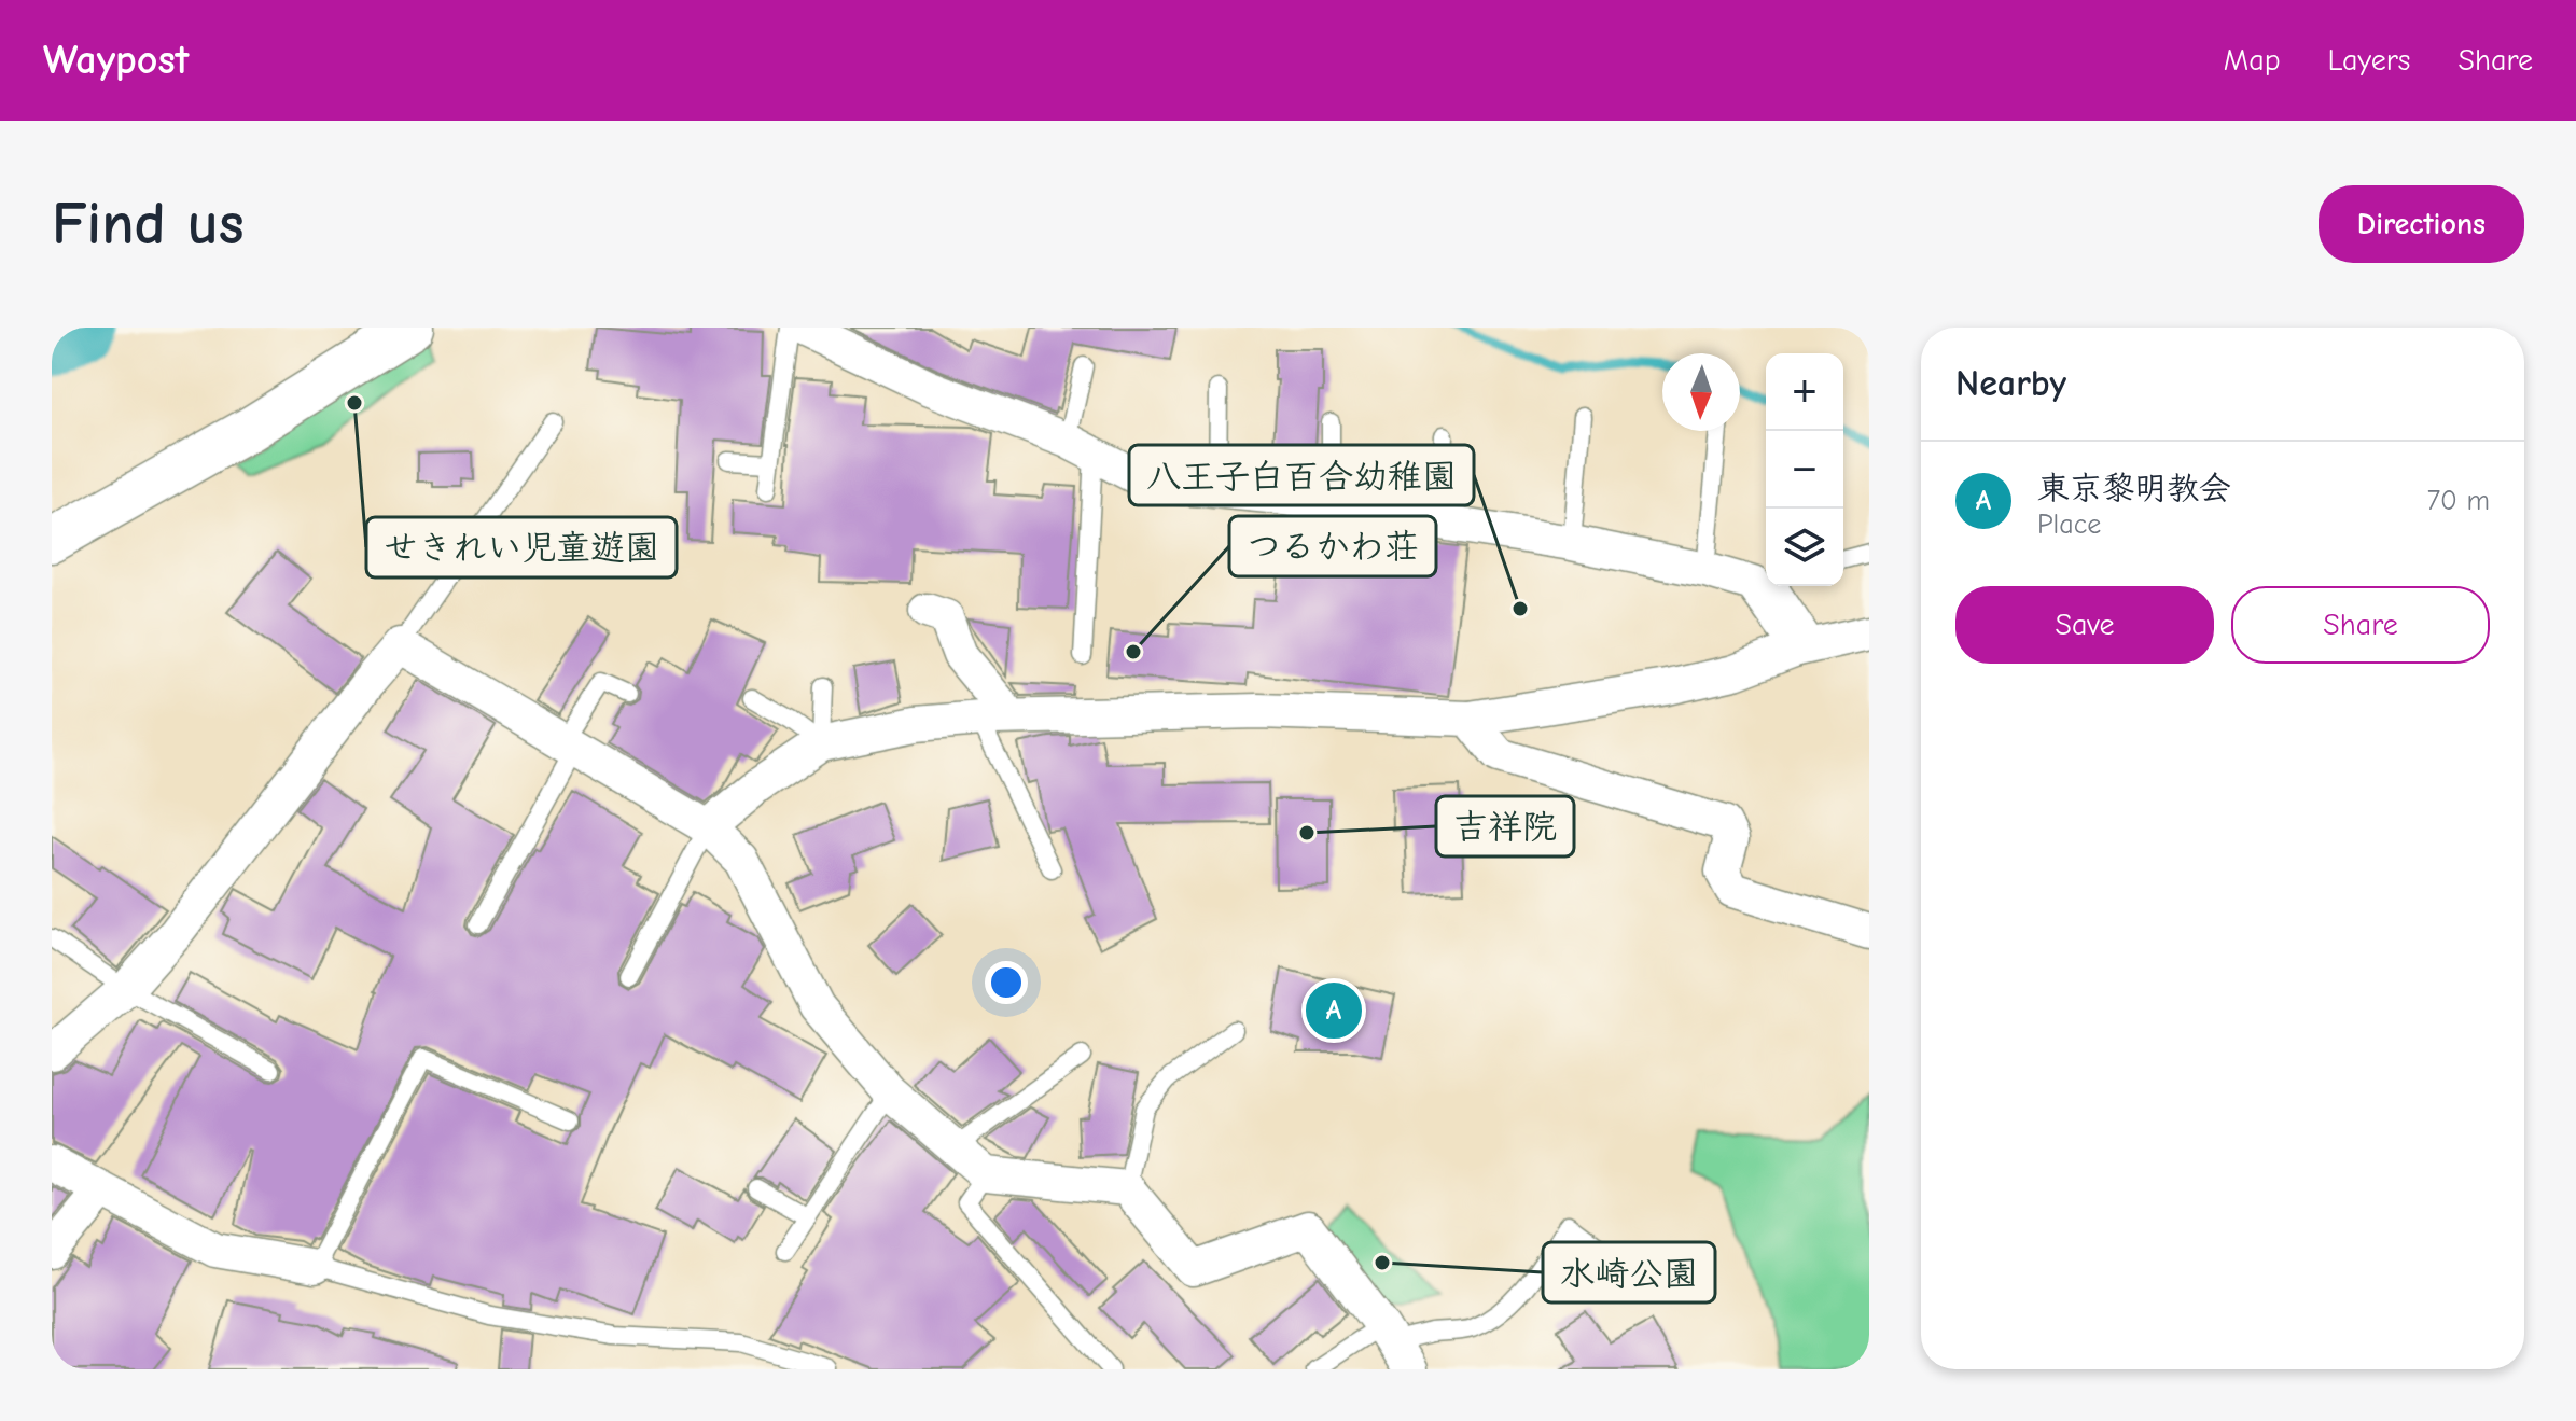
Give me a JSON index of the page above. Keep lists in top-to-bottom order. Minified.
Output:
{"places":["せきれい児童遊園","八王子白百合幼稚園","つるかわ荘","吉祥院","水崎公園"],"north":"bottom","page":{"header":"Waypost","nav":["Map","Layers","Share"],"buttons":["Directions",["Save","Share"]],"title":"Find us","heading":"Nearby","map_buttons":["+","−"],"list":[{"mark":"A","name":"東京黎明教会","note":"Place","value":"70 m"}],"pins":"A"}}
